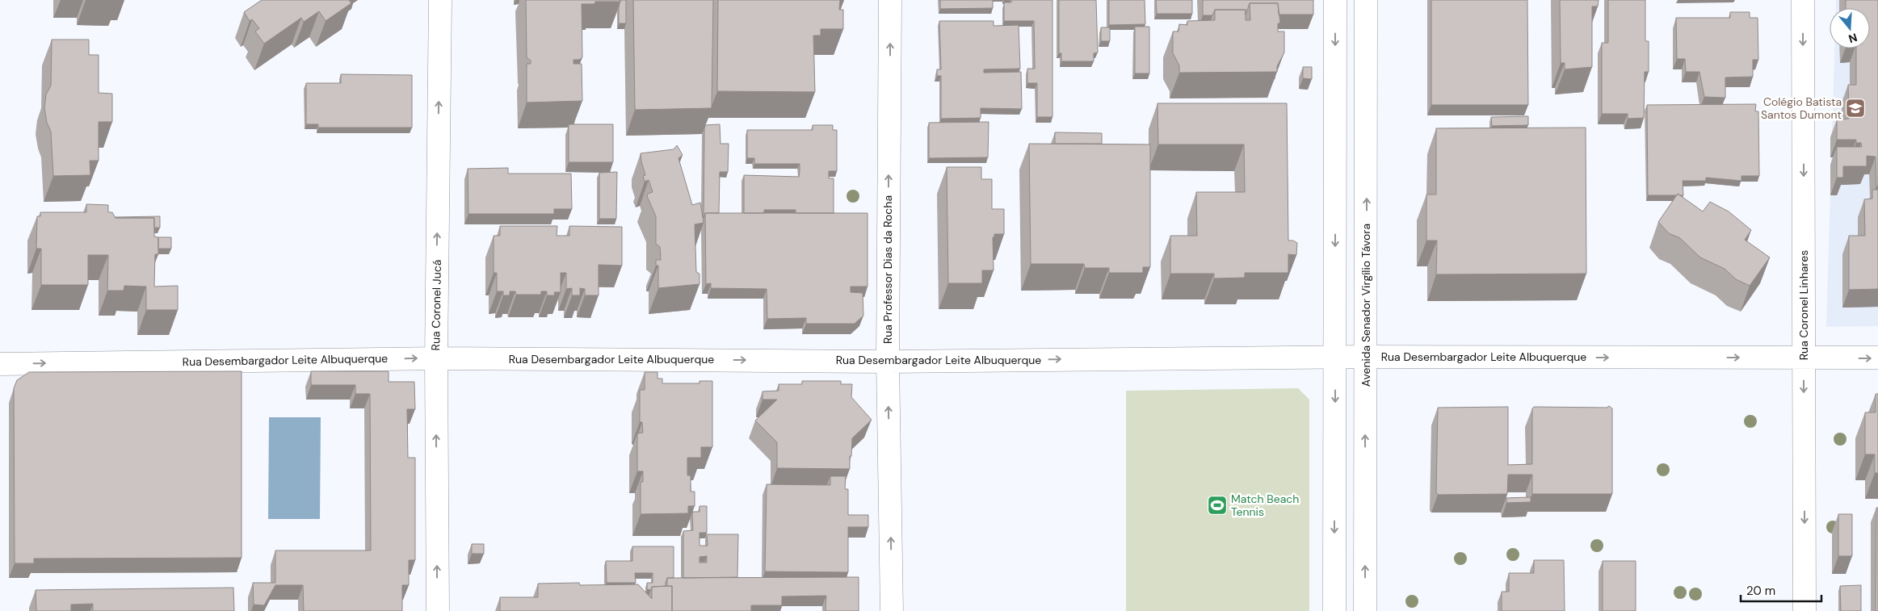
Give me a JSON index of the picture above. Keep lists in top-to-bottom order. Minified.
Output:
{"streets":{"street":["Rua Professor Dias da Rocha","Rua Coronel Jucá","Avenida Senador Virgílio Távora","Rua Coronel Linhares","Rua Desembargador Leite Albuquerque"]},"crossings":[["Rua Professor Dias da Rocha","Rua Desembargador Leite Albuquerque"],["Rua Coronel Jucá","Rua Desembargador Leite Albuquerque"],["Avenida Senador Virgílio Távora","Rua Desembargador Leite Albuquerque"],["Rua Coronel Linhares","Rua Desembargador Leite Albuquerque"]],"one_way":["Rua Professor Dias da Rocha","Rua Coronel Jucá","Rua Coronel Linhares","Rua Desembargador Leite Albuquerque"],"places":{"school or university":["Colégio Batista Santos Dumont"],"sports":["Match Beach Tennis"]},"scale_bar":"20 m","north":"bottom"}
